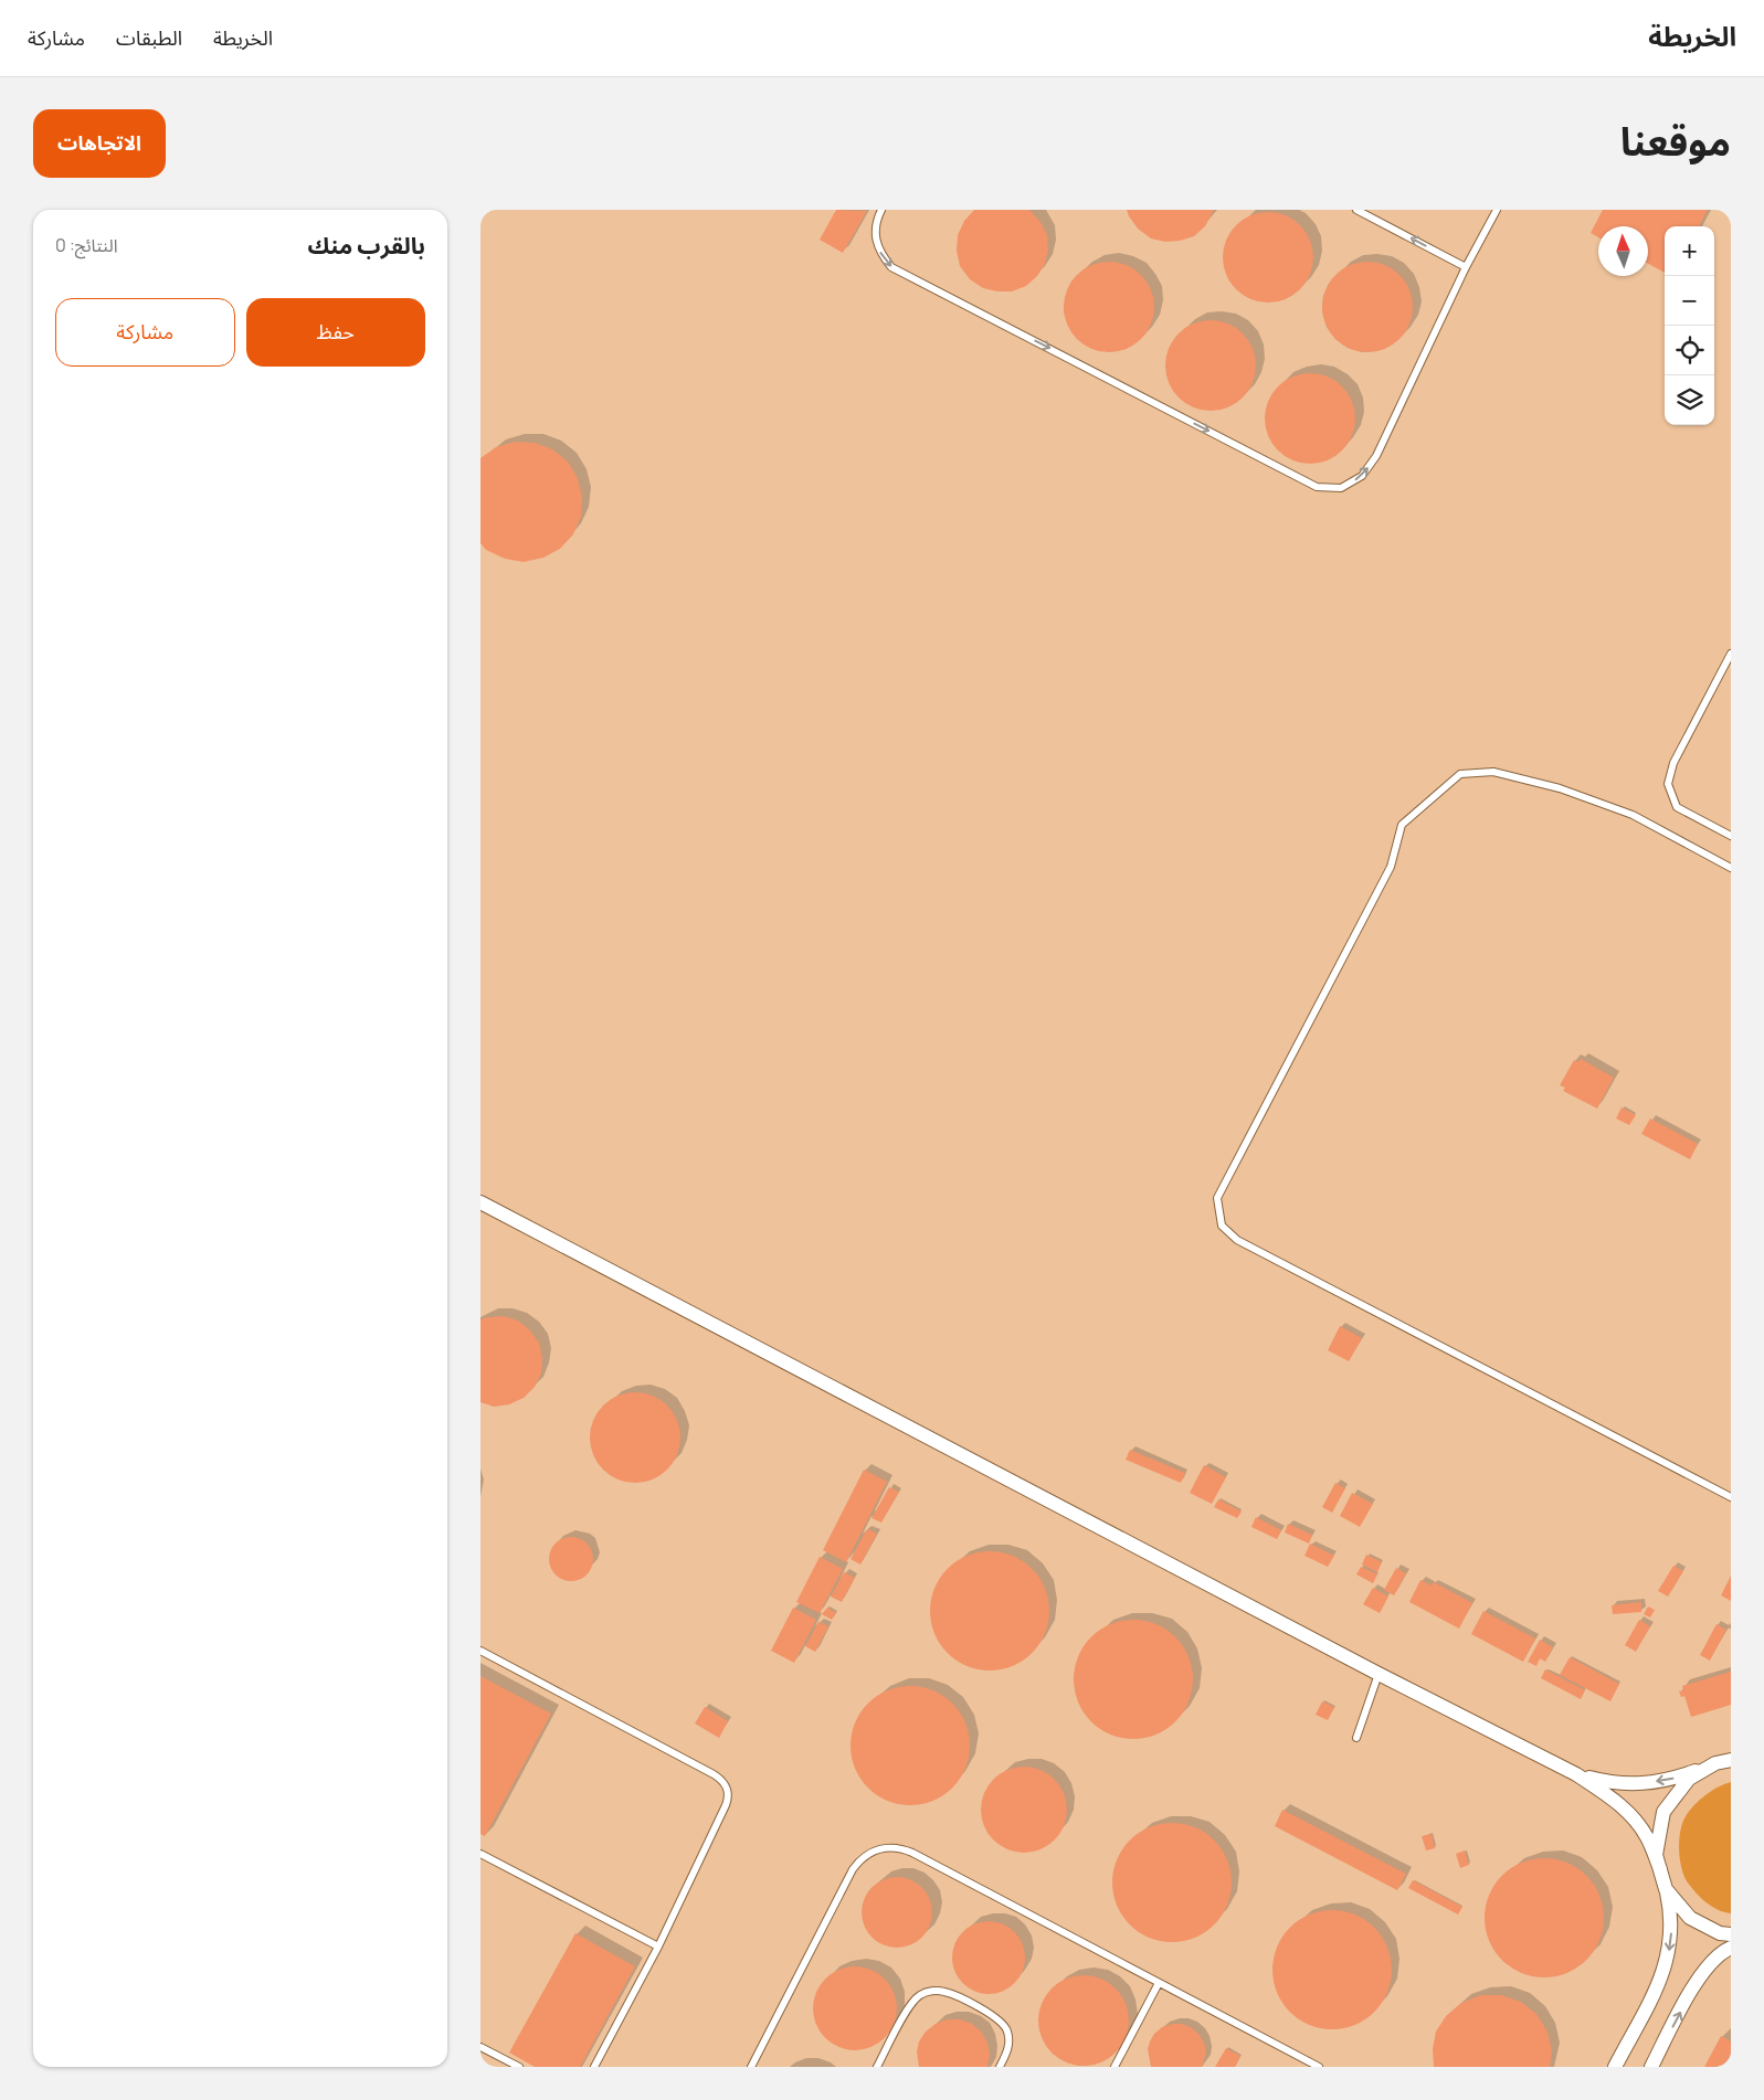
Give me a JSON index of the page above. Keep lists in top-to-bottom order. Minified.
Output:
{"north":"top","page":{"header":"الخريطة","nav":["الخريطة","الطبقات","مشاركة"],"title":"موقعنا","buttons":["الاتجاهات",["حفظ","مشاركة"]],"heading":["بالقرب منك","النتائج: 0"],"map_buttons":["+","−"]}}
